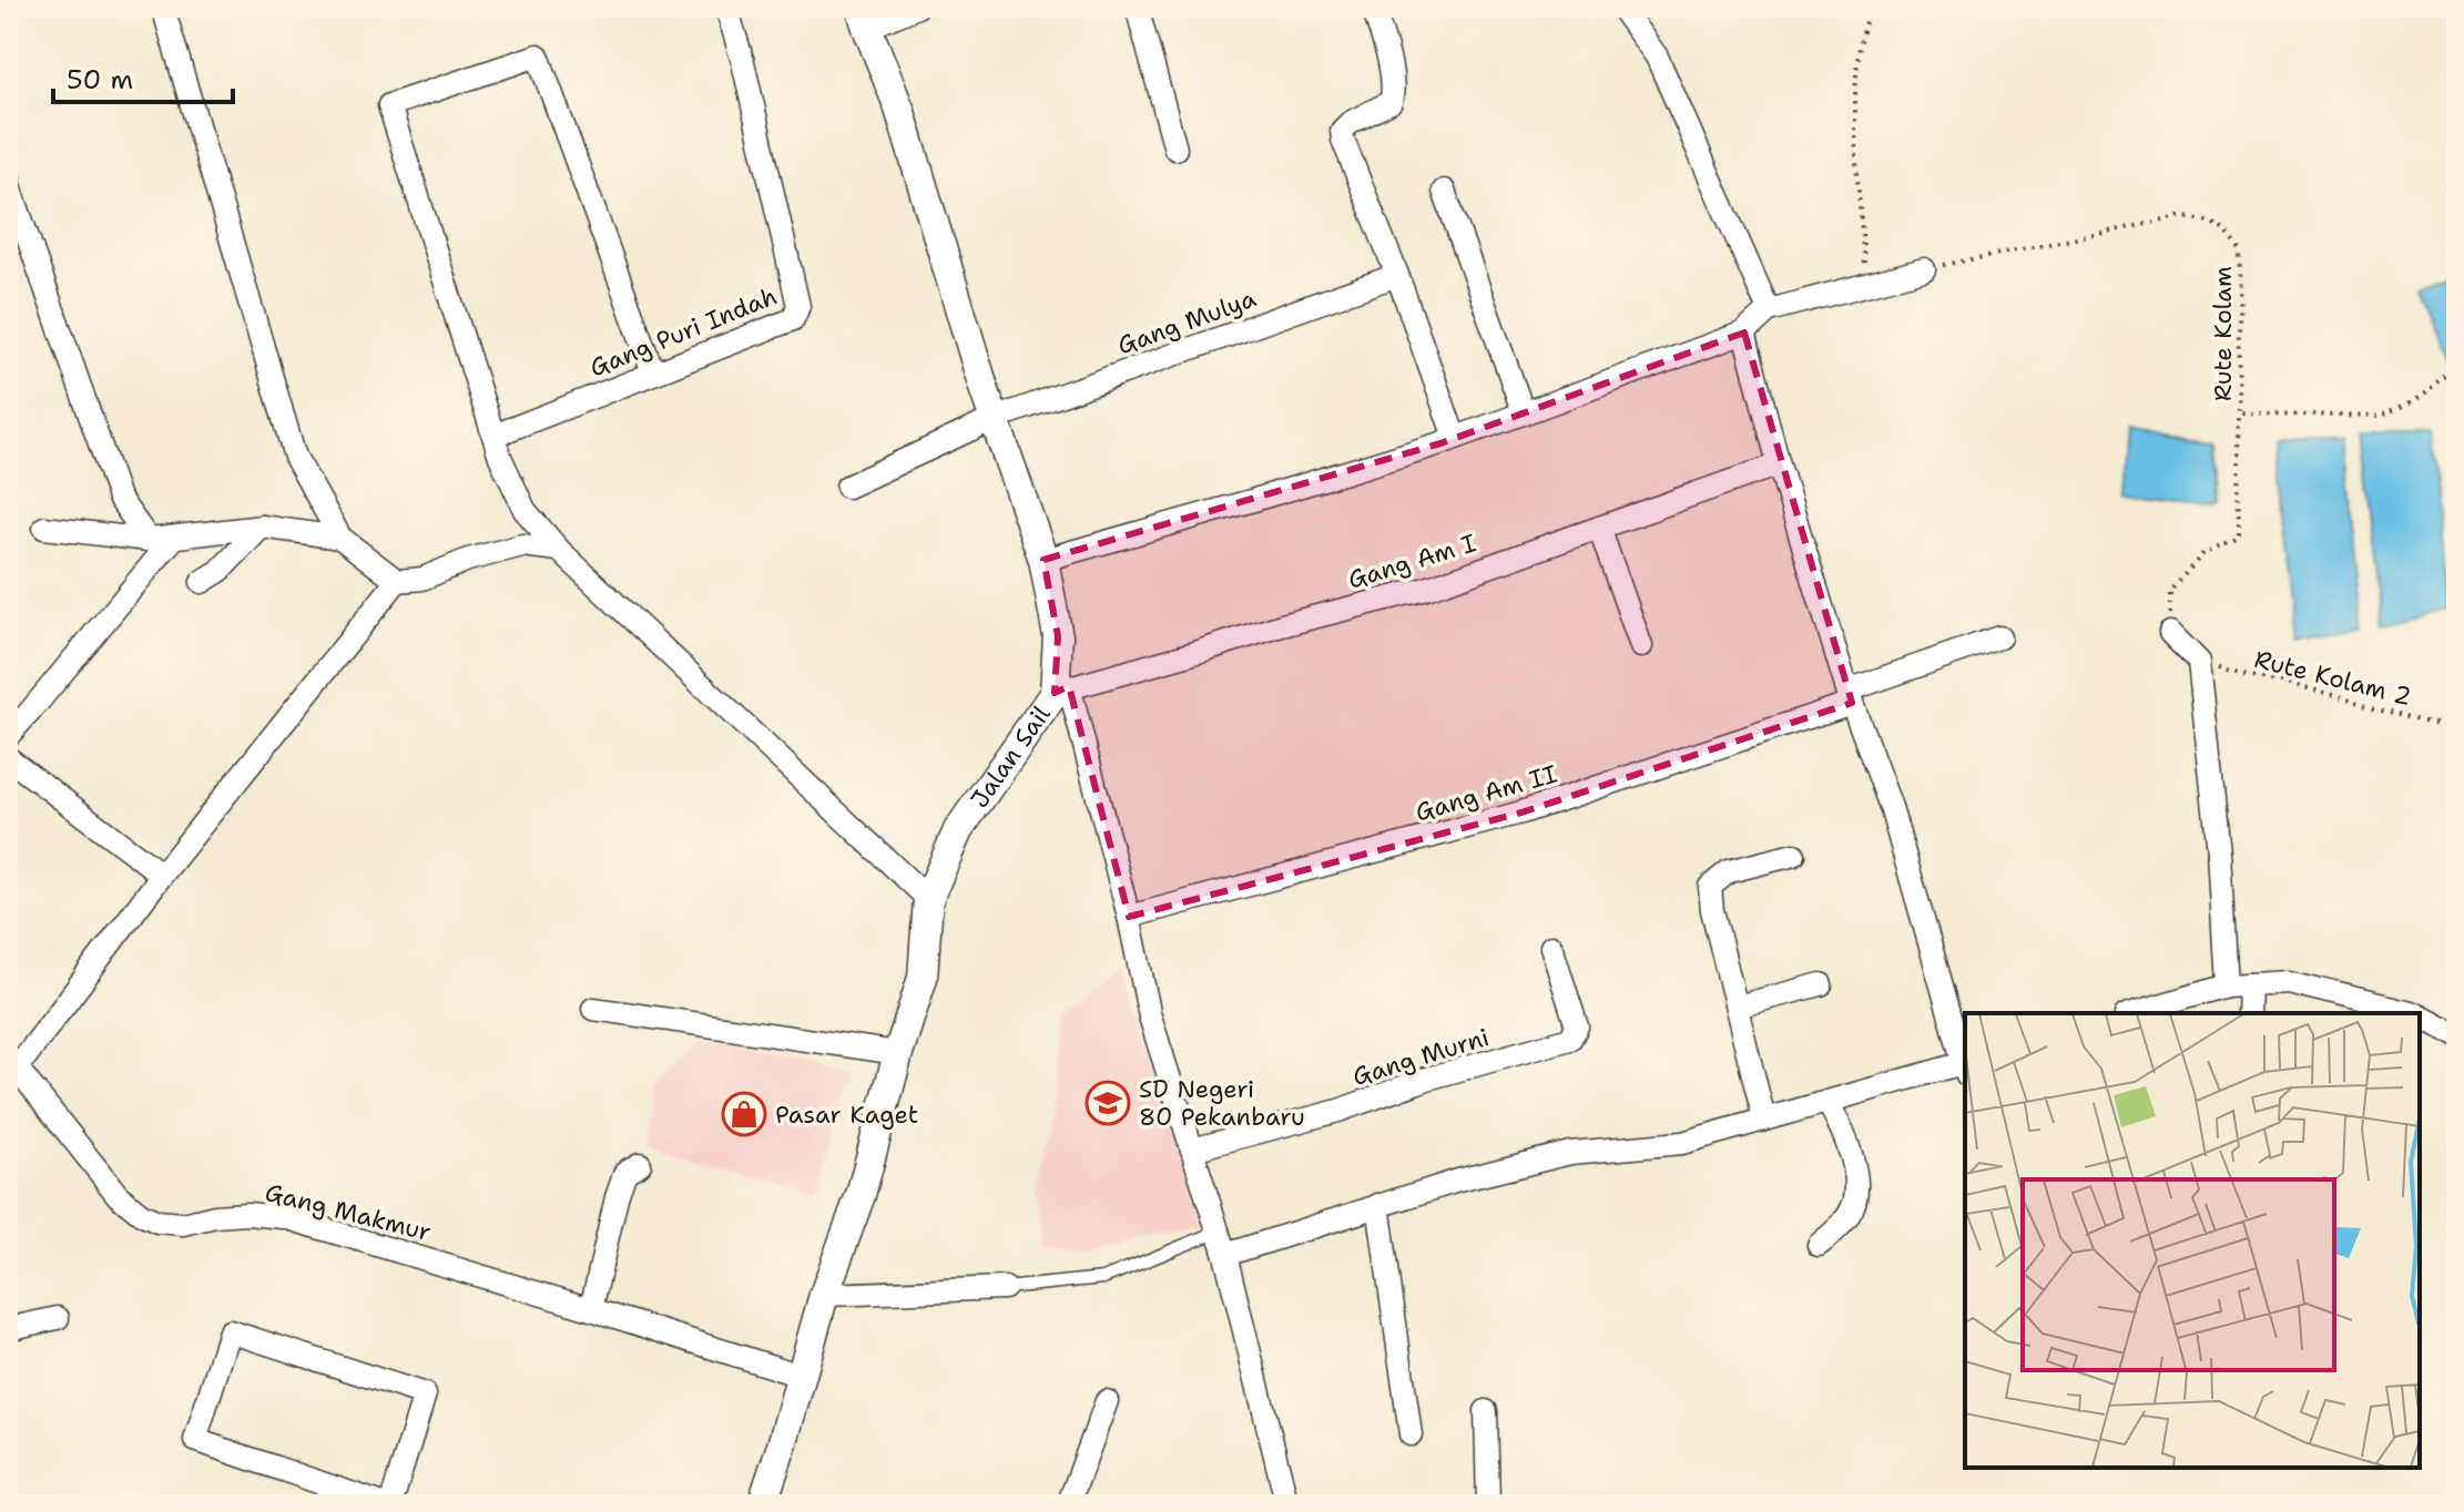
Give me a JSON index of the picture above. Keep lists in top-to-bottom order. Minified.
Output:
{"streets":{"street":["Gang Mulya","Gang Puri Indah","Gang Am I","Jalan Sail","Gang Am II","Gang Murni","Gang Makmur"],"path":["Rute Kolam","Rute Kolam 2"]},"crossings":[["Gang Mulya","Jalan Sail"],["Gang Am I","Jalan Sail"],["Jalan Sail","Gang Makmur"]],"places":{"school or university":["SD Negeri 80 Pekanbaru"],"shop":["Pasar Kaget"]},"scale_bar":"50 m"}
